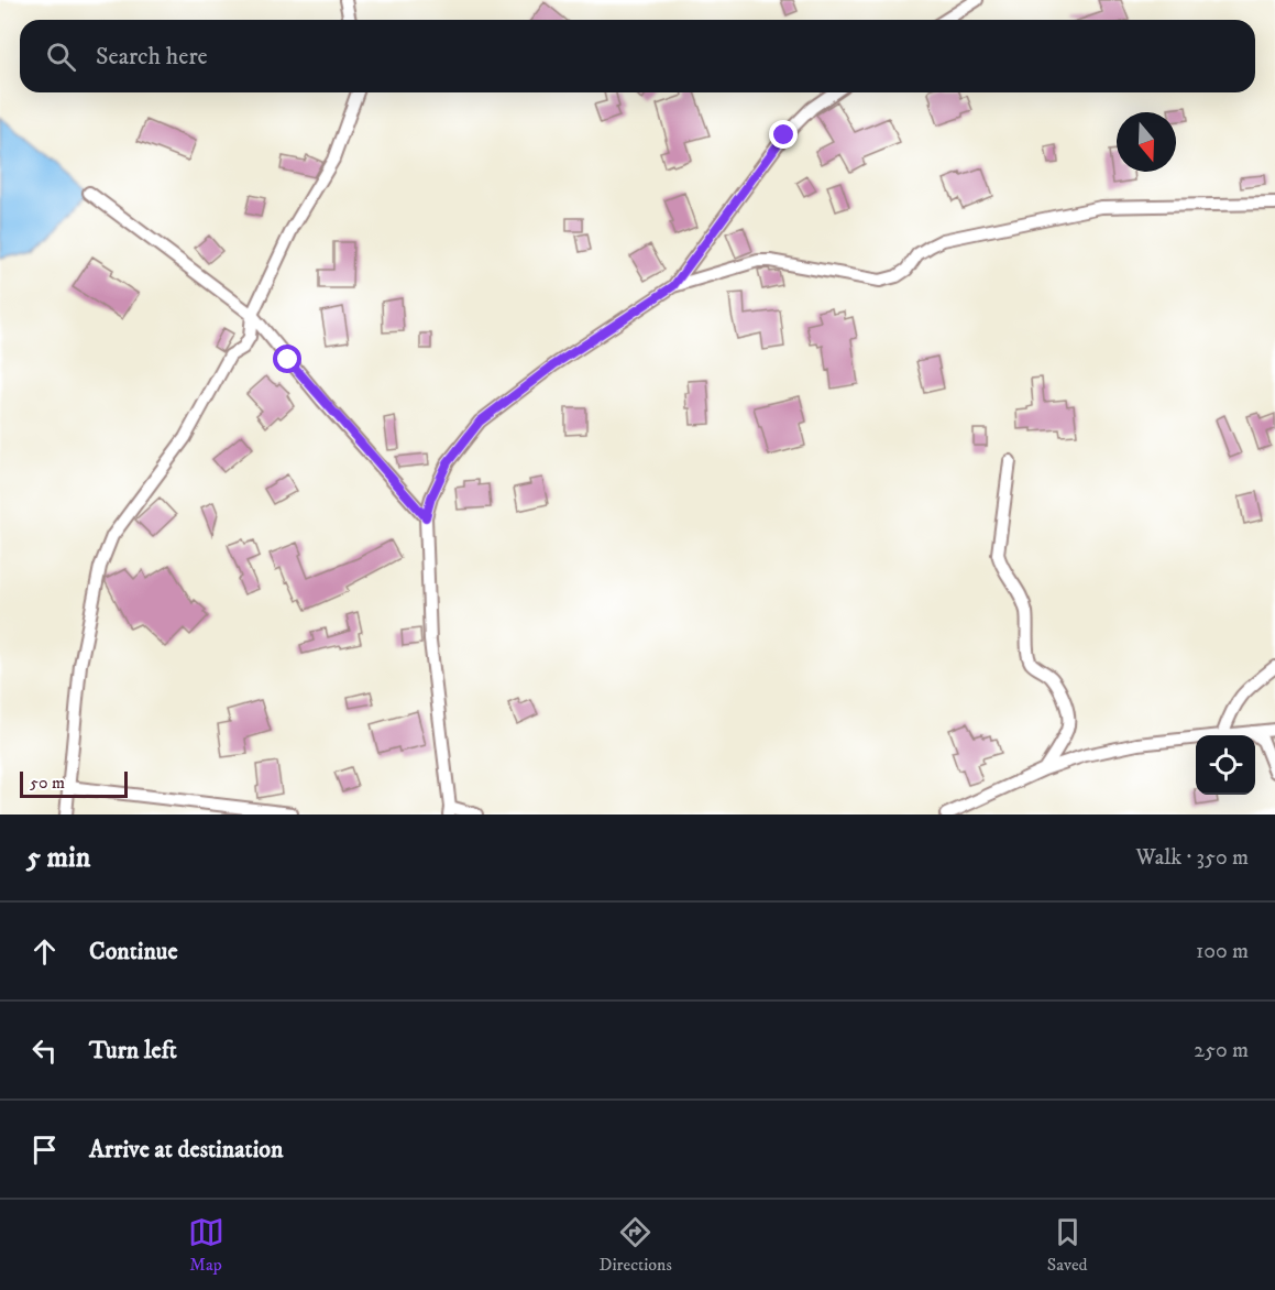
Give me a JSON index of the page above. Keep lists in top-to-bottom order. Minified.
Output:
{"scale_bar":"50 m","north":"bottom","page":{"search":"Search here","scale":"50 m","heading":["5 min","Walk · 350 m"],"list":[["Continue","100 m"],["Turn left","250 m"],"Arrive at destination"],"nav":["Map","Directions","Saved"]}}
